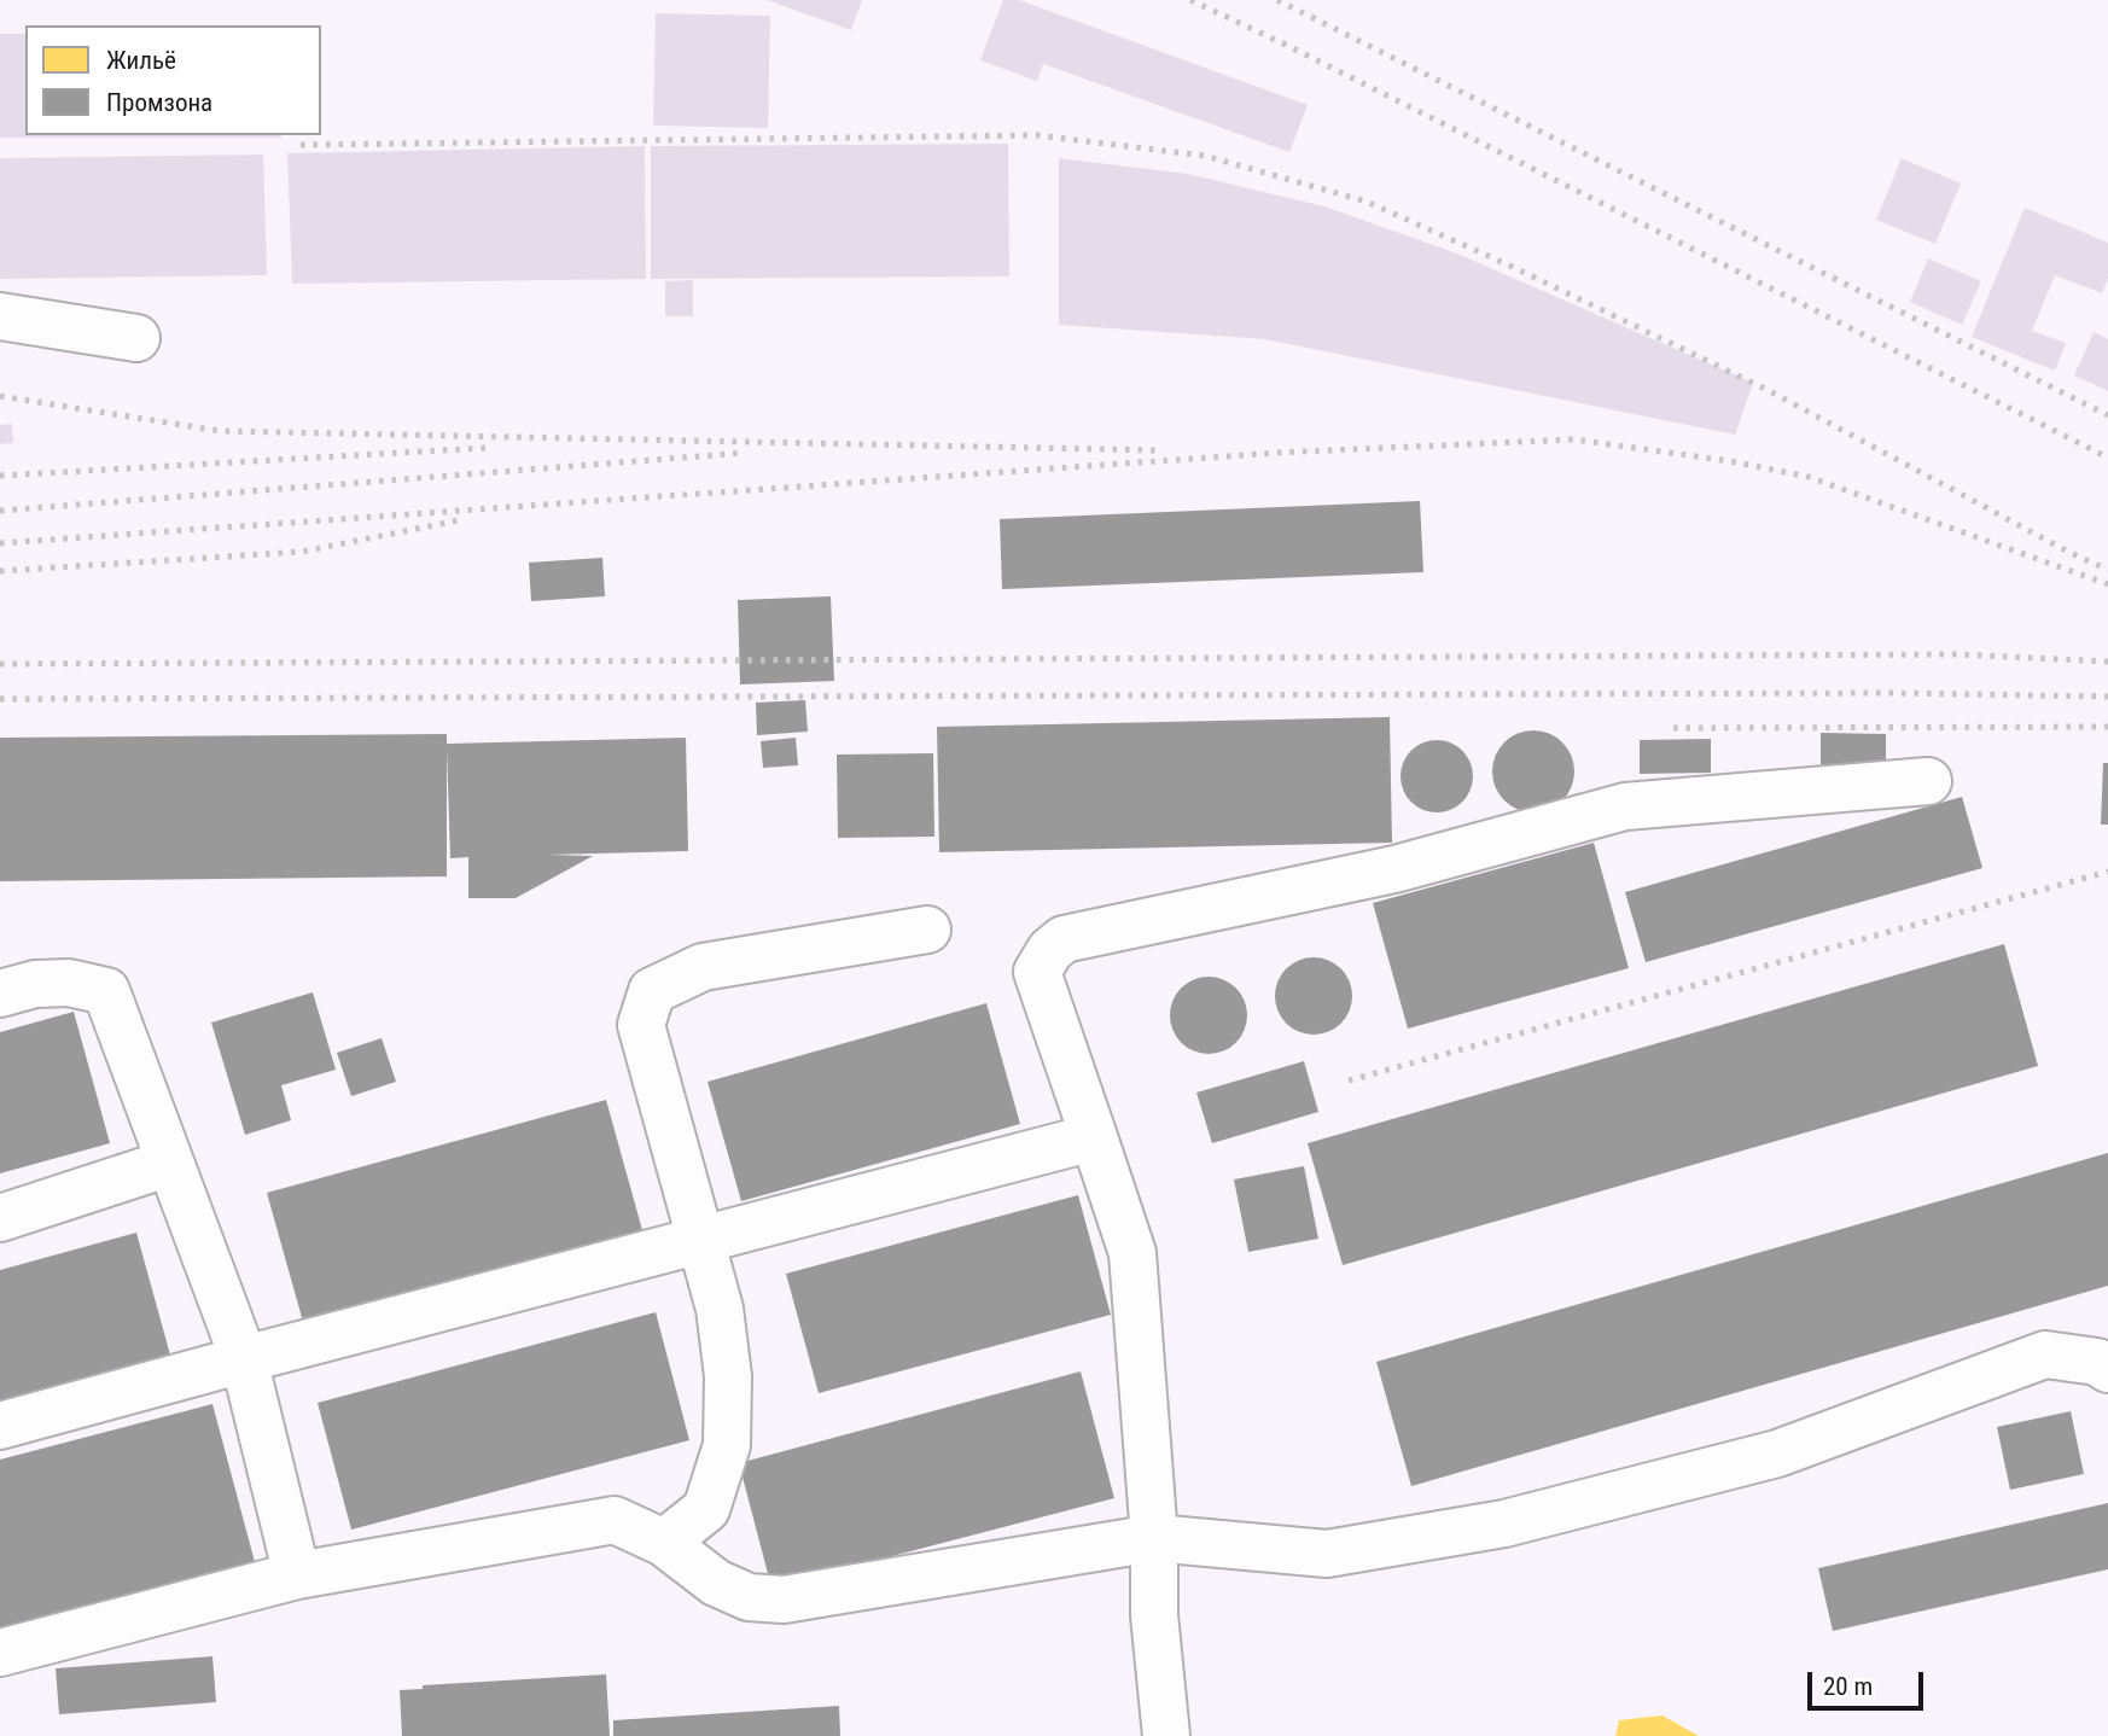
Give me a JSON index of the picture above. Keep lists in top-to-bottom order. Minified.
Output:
{"legend":["Жильё","Промзона"],"scale_bar":"20 m"}
